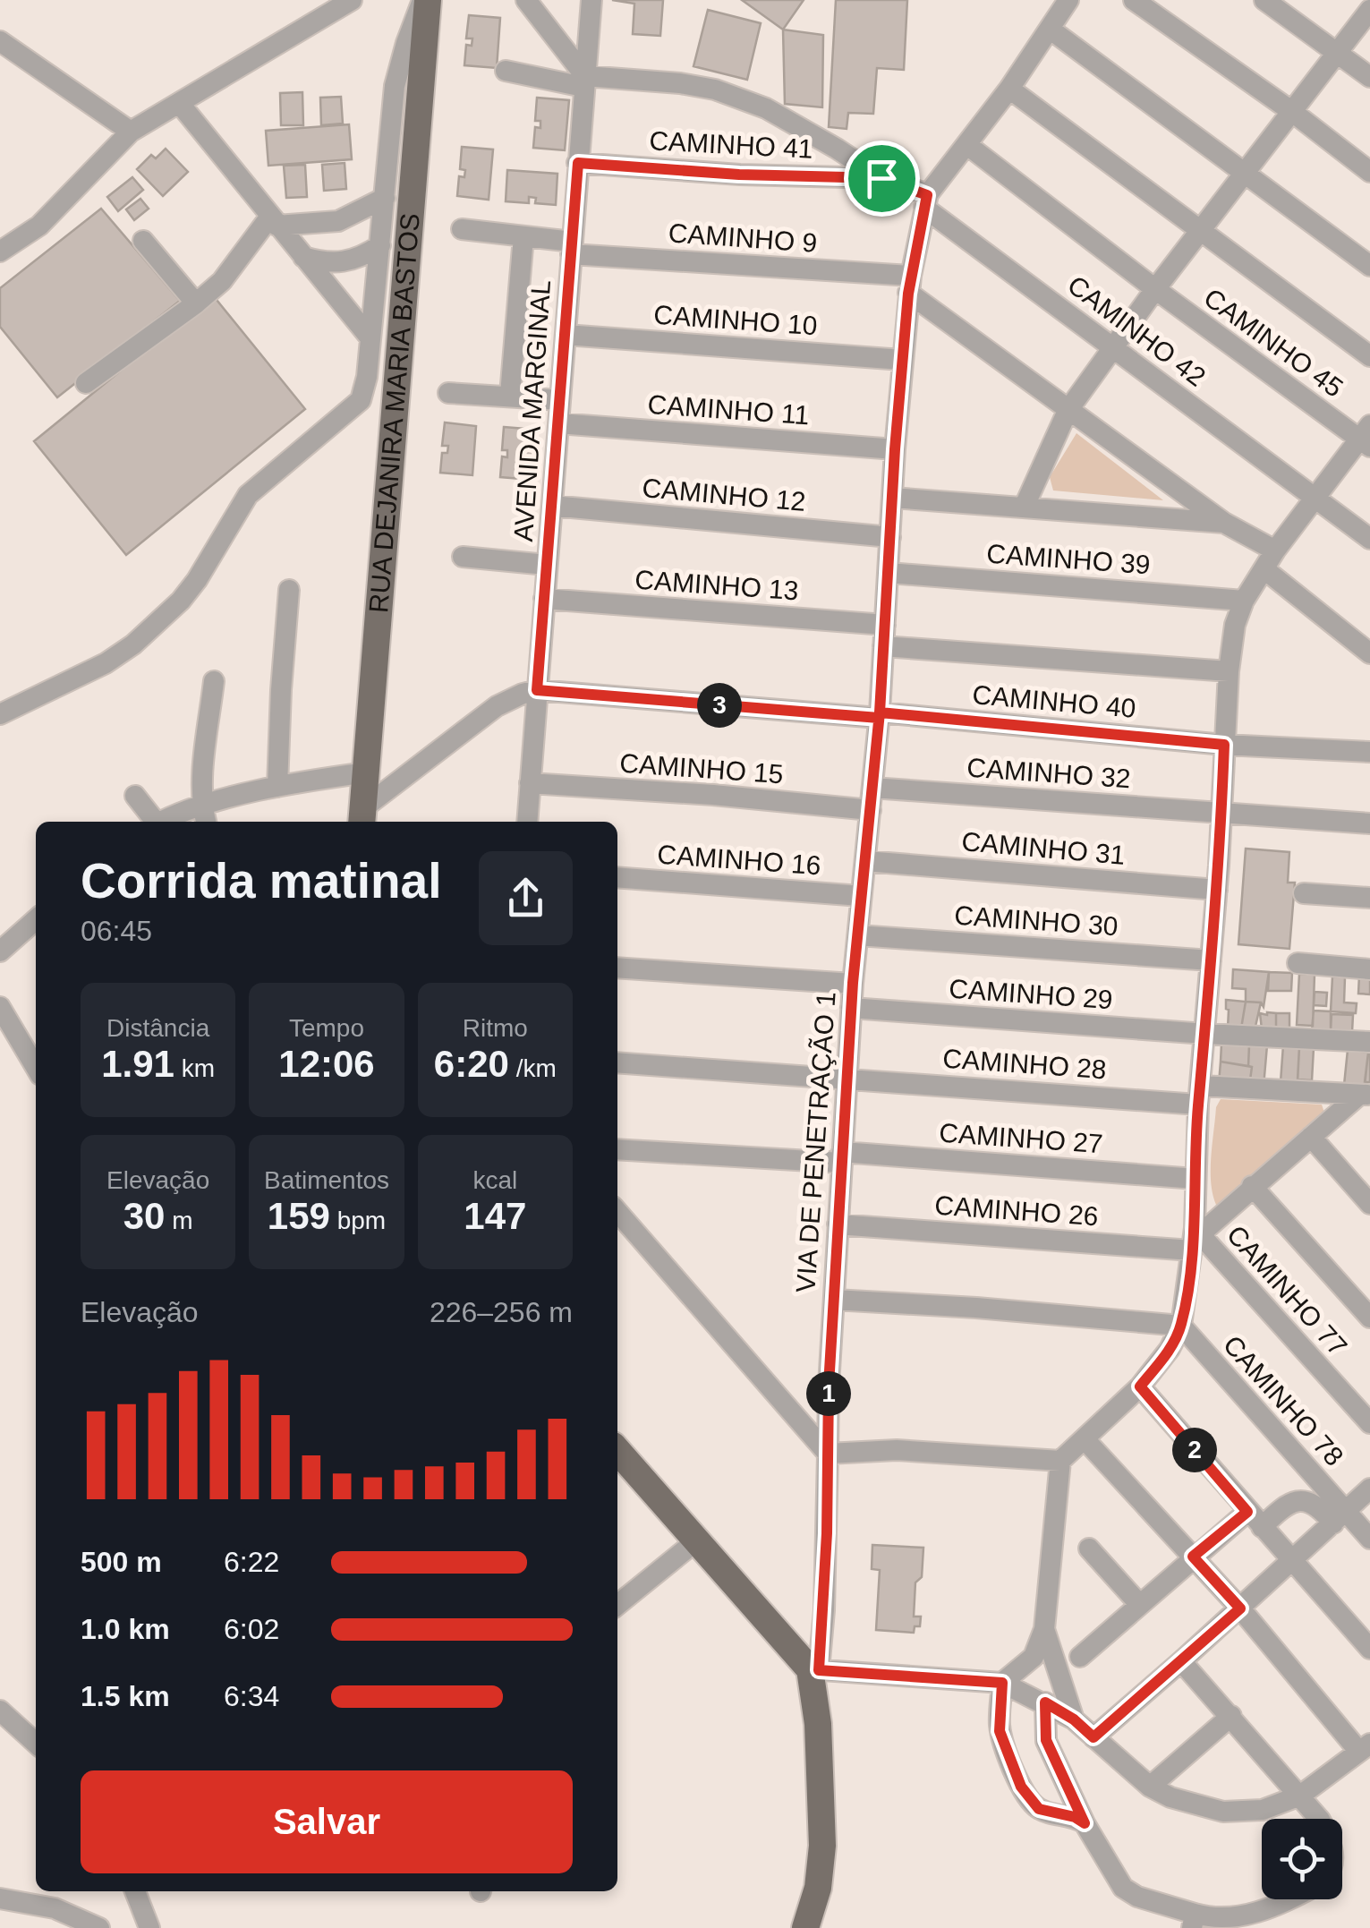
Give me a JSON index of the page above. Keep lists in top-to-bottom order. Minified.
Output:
{"streets":{"main road":["RUA DEJANIRA MARIA BASTOS"],"street":["CAMINHO 41","CAMINHO 9","CAMINHO 10","CAMINHO 42","CAMINHO 45","CAMINHO 11","AVENIDA MARGINAL","CAMINHO 12","CAMINHO 39","CAMINHO 13","CAMINHO 40","CAMINHO 15","CAMINHO 32","CAMINHO 31","CAMINHO 16","CAMINHO 30","CAMINHO 29","CAMINHO 28","CAMINHO 27","VIA DE PENETRAÇÃO 1","CAMINHO 26","CAMINHO 77","CAMINHO 78"]},"crossings":[["CAMINHO 41","CAMINHO 42"],["CAMINHO 41","AVENIDA MARGINAL"],["CAMINHO 9","AVENIDA MARGINAL"],["CAMINHO 9","VIA DE PENETRAÇÃO 1"],["CAMINHO 10","AVENIDA MARGINAL"],["CAMINHO 10","VIA DE PENETRAÇÃO 1"],["CAMINHO 42","VIA DE PENETRAÇÃO 1"],["CAMINHO 11","AVENIDA MARGINAL"],["CAMINHO 11","VIA DE PENETRAÇÃO 1"],["AVENIDA MARGINAL","CAMINHO 12"],["AVENIDA MARGINAL","CAMINHO 13"],["AVENIDA MARGINAL","CAMINHO 40"],["AVENIDA MARGINAL","CAMINHO 15"],["CAMINHO 12","VIA DE PENETRAÇÃO 1"],["CAMINHO 39","VIA DE PENETRAÇÃO 1"],["CAMINHO 13","VIA DE PENETRAÇÃO 1"],["CAMINHO 40","VIA DE PENETRAÇÃO 1"],["CAMINHO 15","VIA DE PENETRAÇÃO 1"],["CAMINHO 32","VIA DE PENETRAÇÃO 1"],["CAMINHO 31","VIA DE PENETRAÇÃO 1"],["CAMINHO 16","VIA DE PENETRAÇÃO 1"],["CAMINHO 30","VIA DE PENETRAÇÃO 1"],["CAMINHO 29","VIA DE PENETRAÇÃO 1"],["CAMINHO 28","VIA DE PENETRAÇÃO 1"],["CAMINHO 27","VIA DE PENETRAÇÃO 1"],["VIA DE PENETRAÇÃO 1","CAMINHO 26"],["CAMINHO 26","CAMINHO 77"]],"page":{"pins":["3","1","2"],"heading":["Corrida matinal","06:45"],"stats":[["Distância","1.91 km"],["Tempo","12:06"],["Ritmo","6:20 /km"],["Elevação","30 m"],["Batimentos","159 bpm"],["kcal","147"]],"chart":["Elevação","226–256 m"],"list":[{"name":"500 m","note":"6:22"},{"name":"1.0 km","note":"6:02"},{"name":"1.5 km","note":"6:34"}],"buttons":"Salvar"}}
